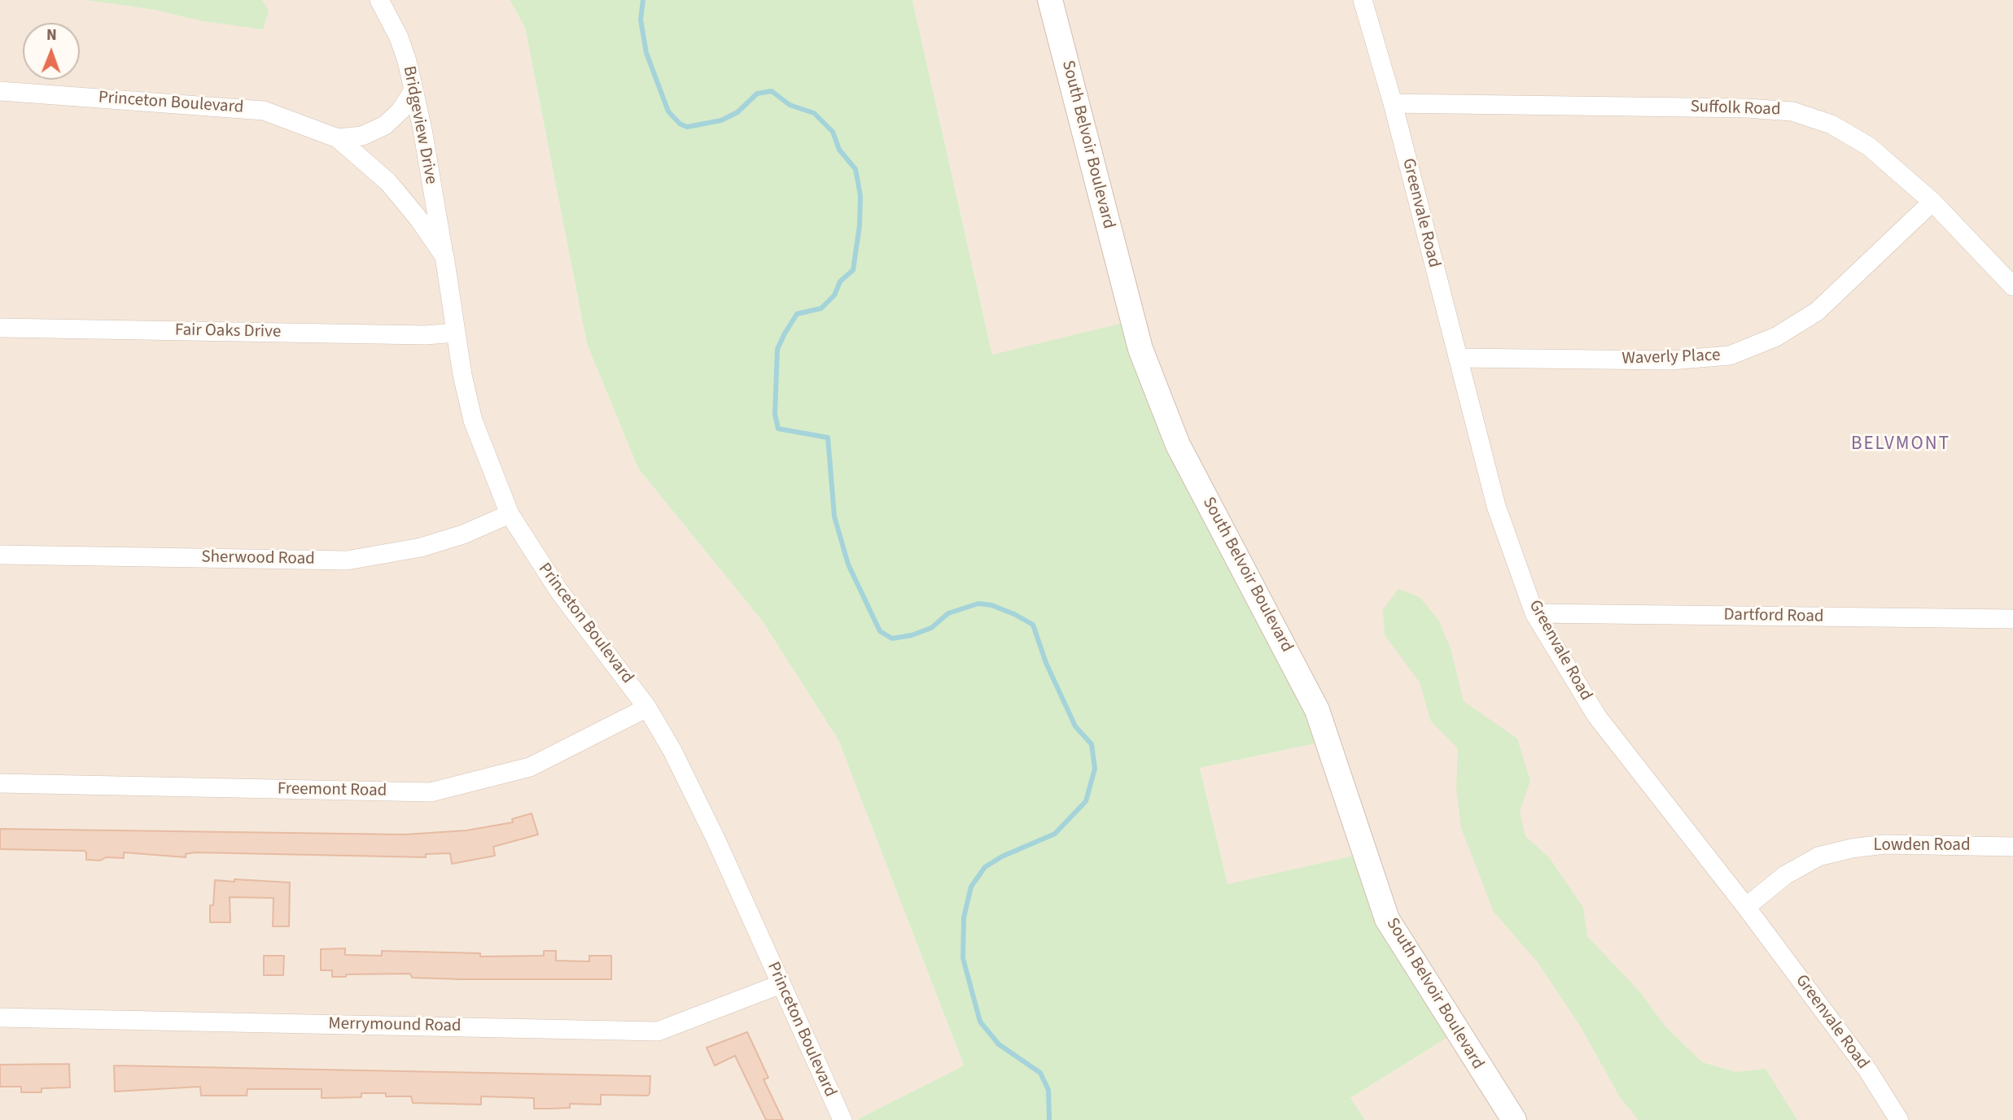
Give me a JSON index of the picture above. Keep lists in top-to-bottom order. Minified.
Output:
{"streets":{"street":["Princeton Boulevard","Suffolk Road","Bridgeview Drive","South Belvoir Boulevard","Greenvale Road","Fair Oaks Drive","Waverly Place","Sherwood Road","Dartford Road","Freemont Road","Lowden Road","Merrymound Road"]},"crossings":[["Princeton Boulevard","Bridgeview Drive"],["Princeton Boulevard","Fair Oaks Drive"],["Princeton Boulevard","Sherwood Road"],["Princeton Boulevard","Freemont Road"],["Princeton Boulevard","Merrymound Road"],["Suffolk Road","Greenvale Road"],["Suffolk Road","Waverly Place"],["Greenvale Road","Waverly Place"],["Greenvale Road","Dartford Road"],["Greenvale Road","Lowden Road"]],"districts":["BELVMONT"],"north":"top"}
